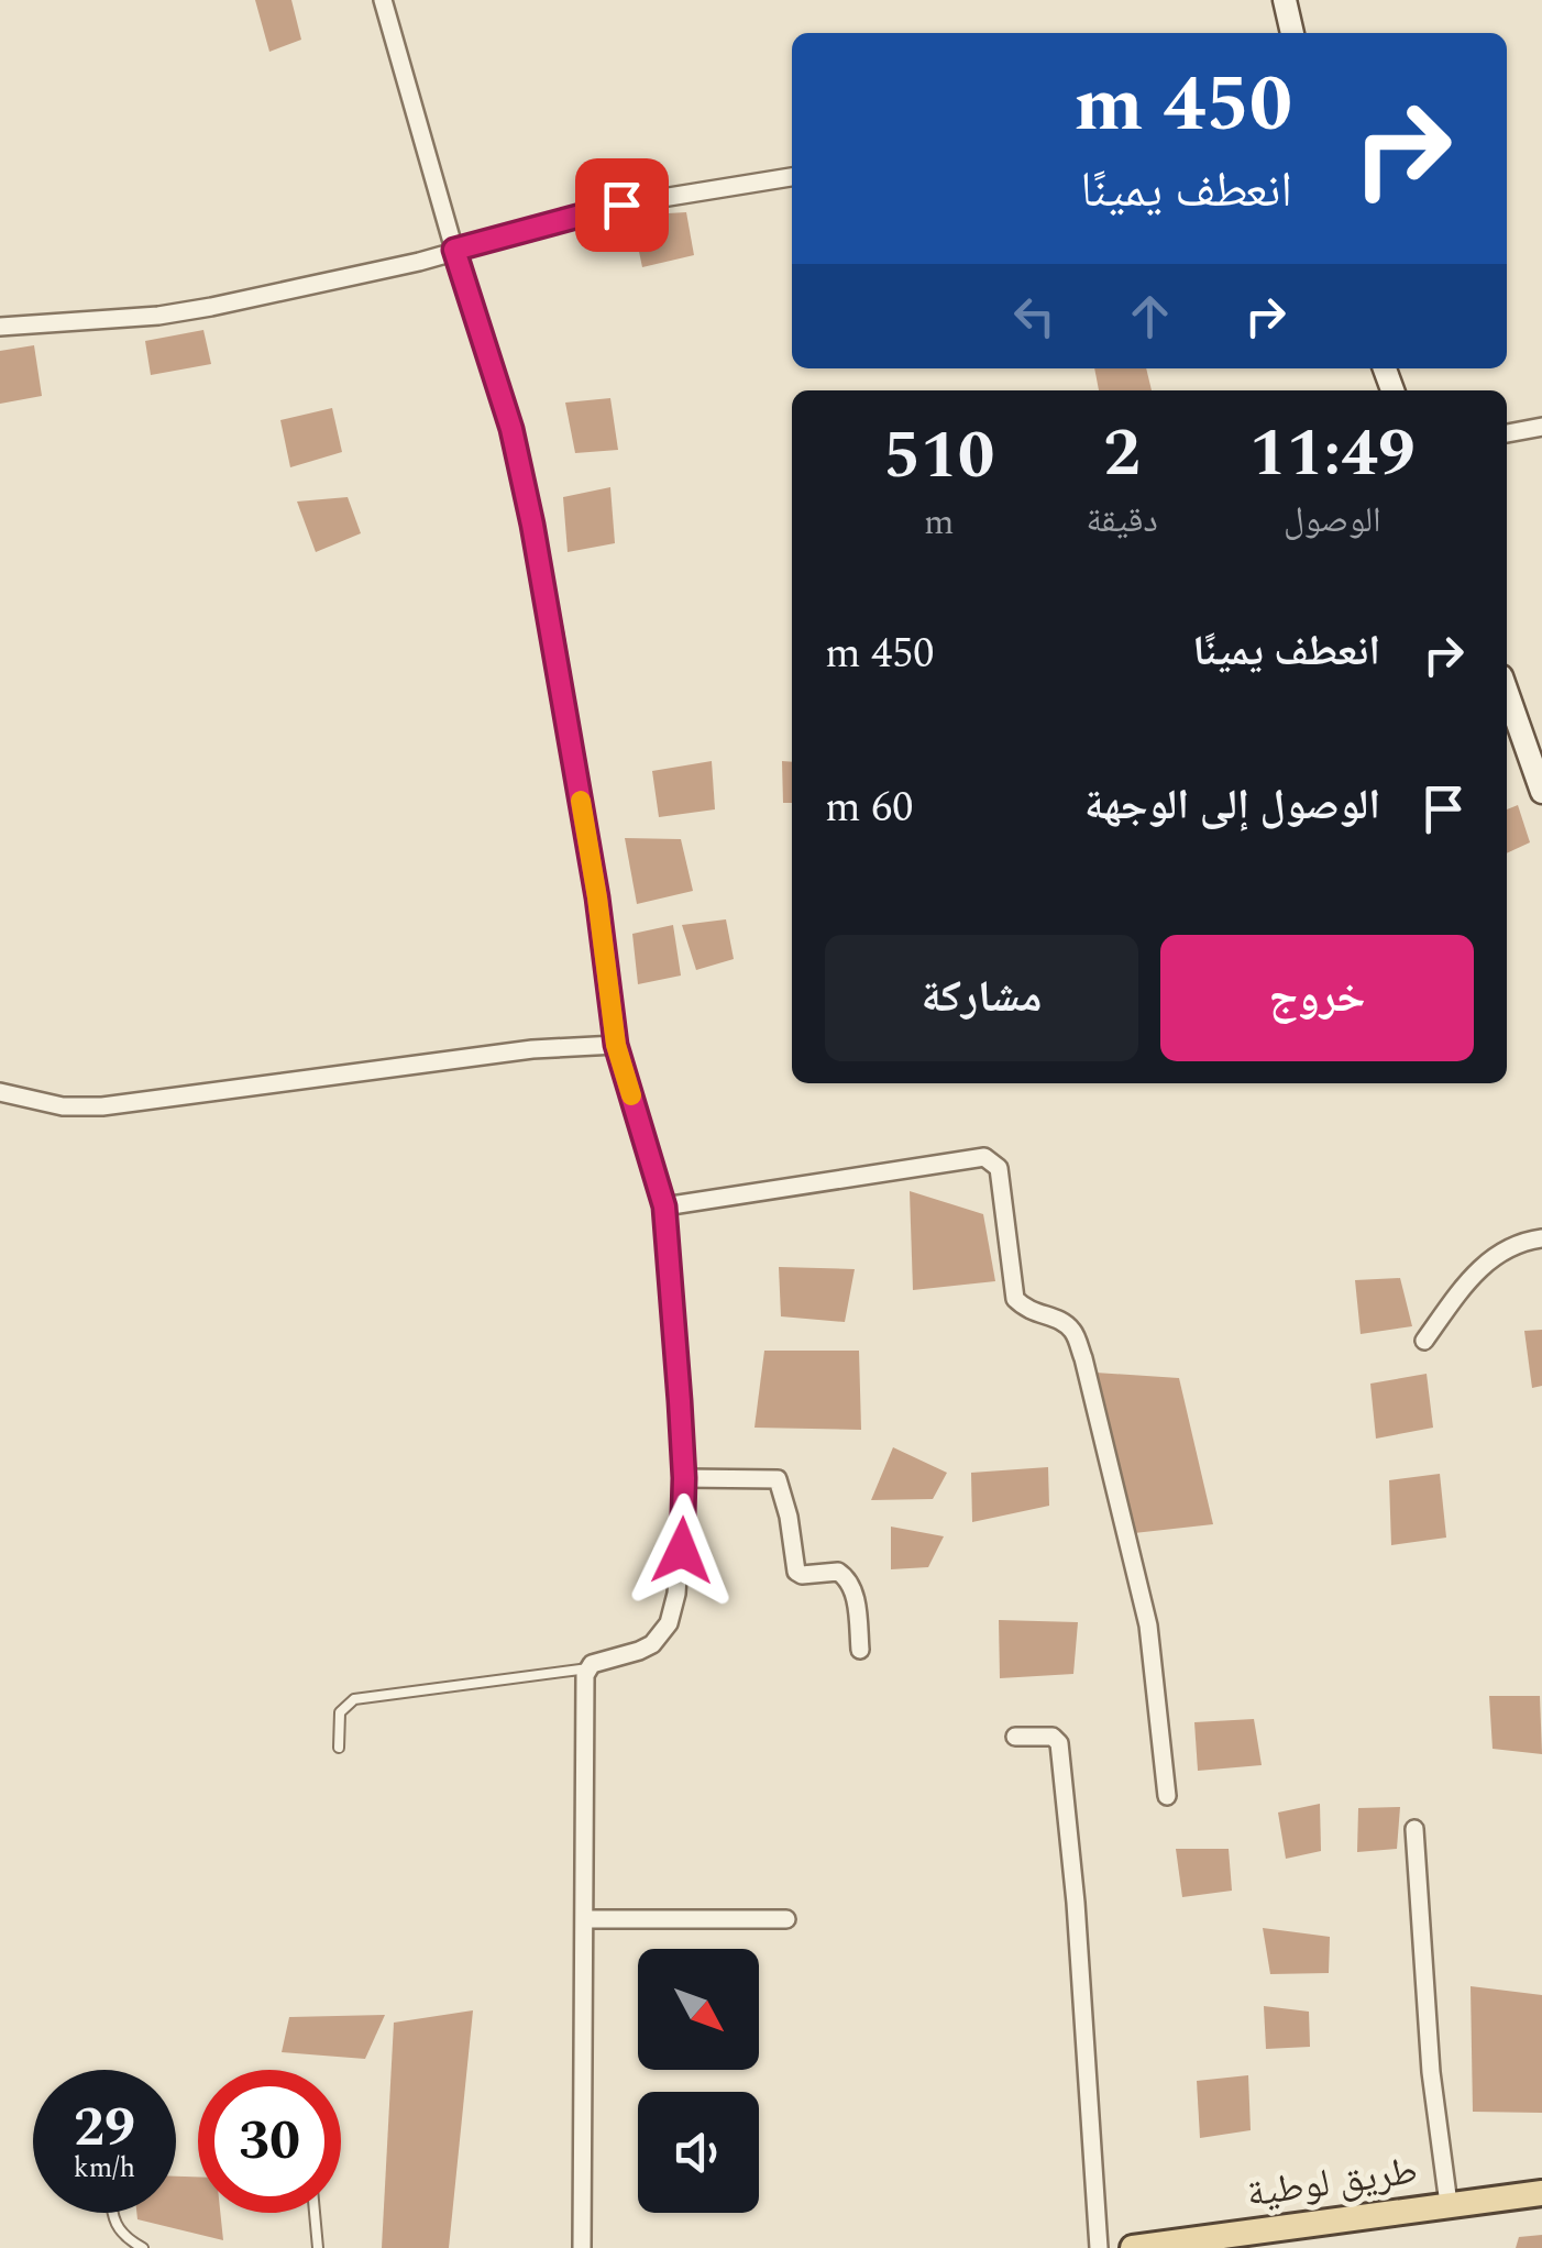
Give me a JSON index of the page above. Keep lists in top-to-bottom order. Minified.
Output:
{"streets":{"main road":["طريق لوطية"]},"north":"bottom right","page":{"turn":["450 m","انعطف يمينًا"],"eta":["11:49","الوصول","2","دقيقة","510","m"],"list":[{"name":"انعطف يمينًا","value":"450 m"},{"name":"الوصول إلى الوجهة","value":"60 m"}],"buttons":["خروج","مشاركة"],"speed":"29 km/h","limit":"30"}}
